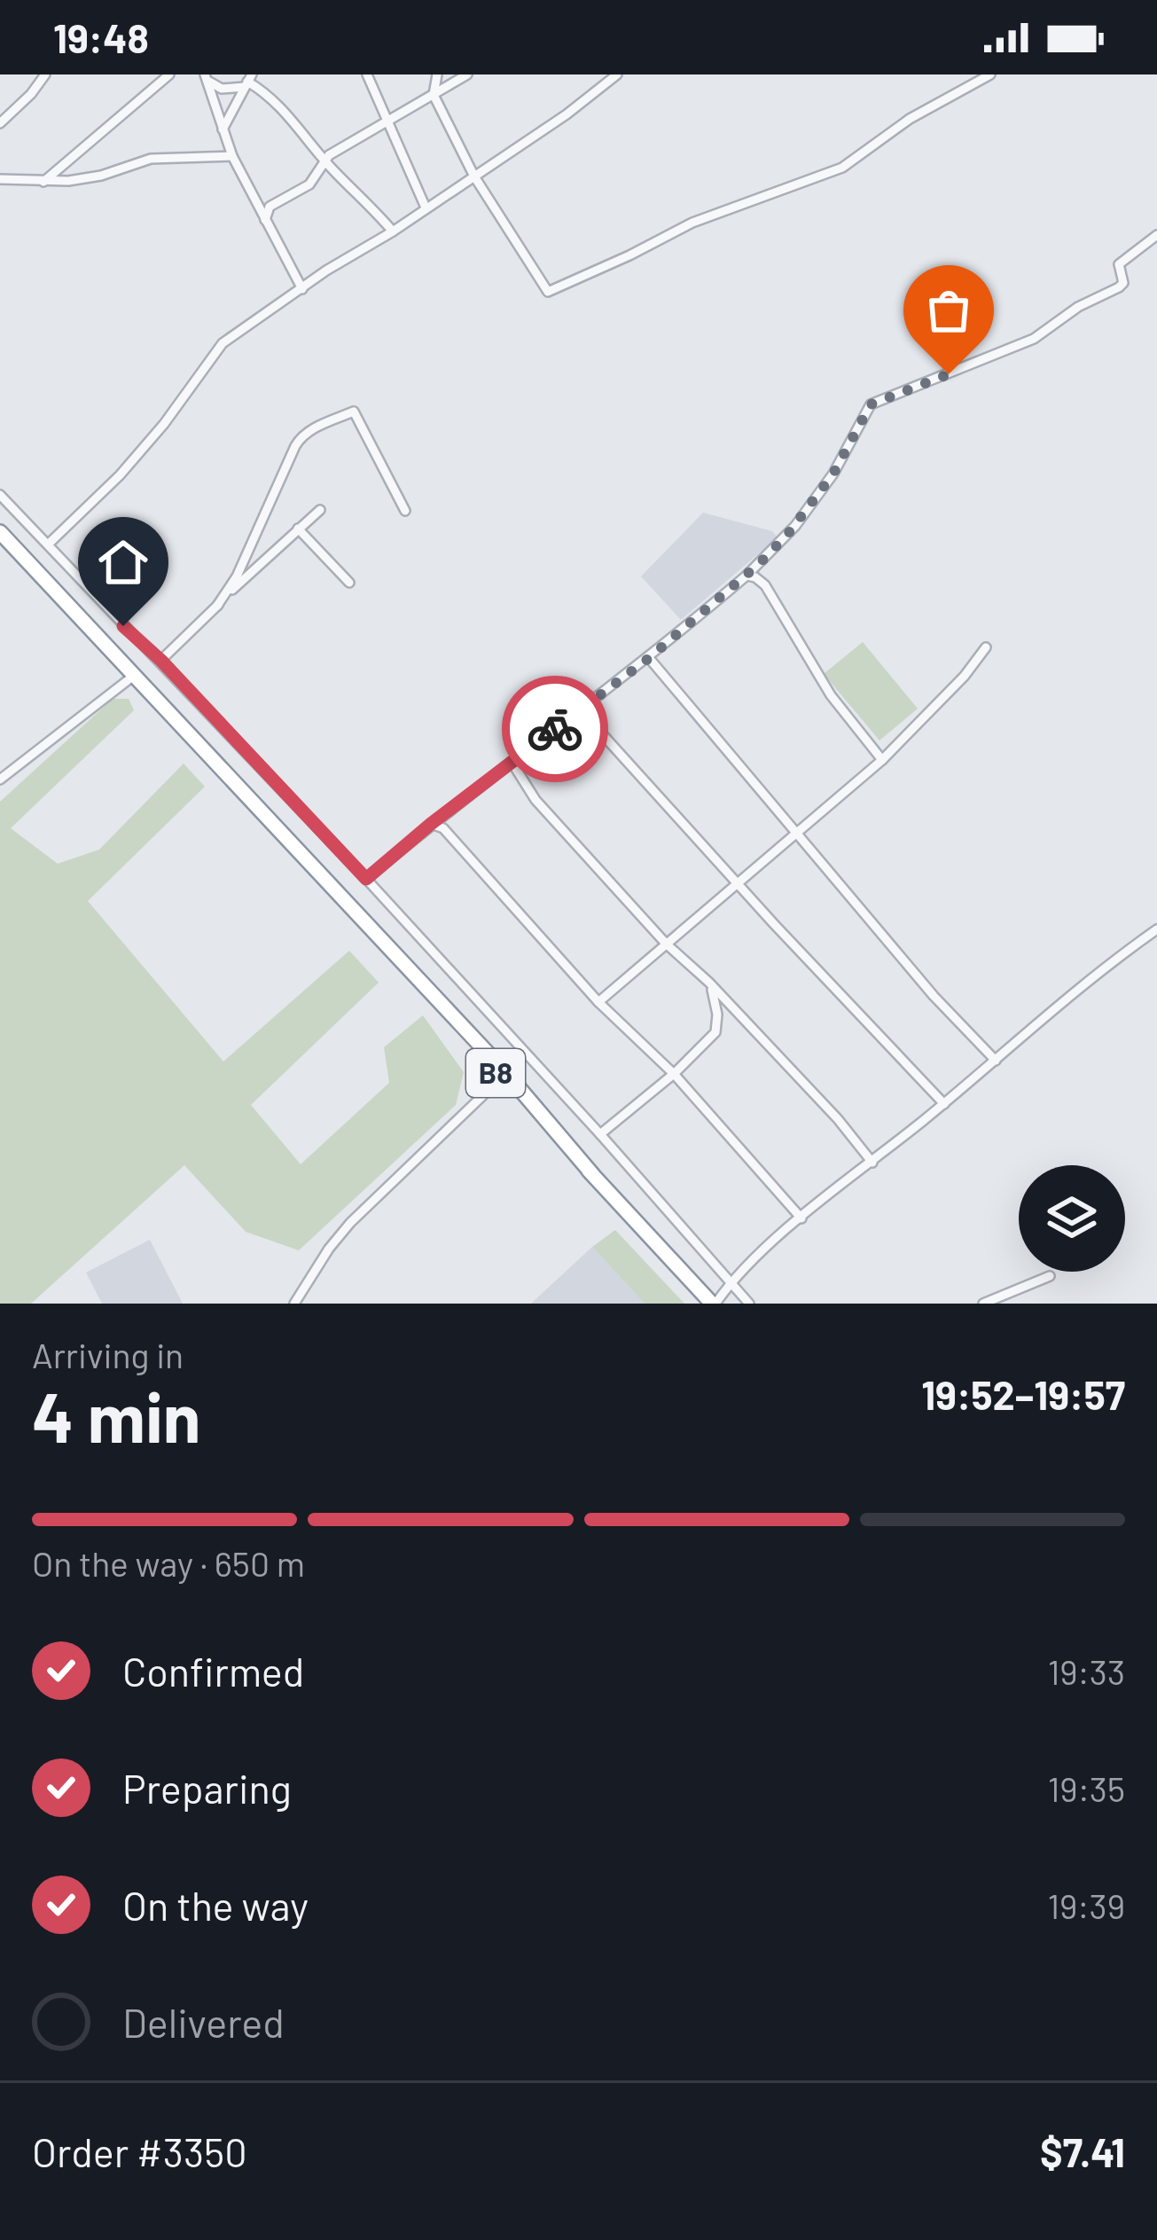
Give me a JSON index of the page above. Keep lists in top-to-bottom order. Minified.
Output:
{"streets":{"highway":["B8"]},"page":{"status":"19:48","heading":["4 min","Arriving in","19:52–19:57"],"panel":["Order #3350","$7.41"],"bar":"On the way · 650 m","list":[["Confirmed","19:33"],["Preparing","19:35"],["On the way","19:39"],"Delivered"]}}
